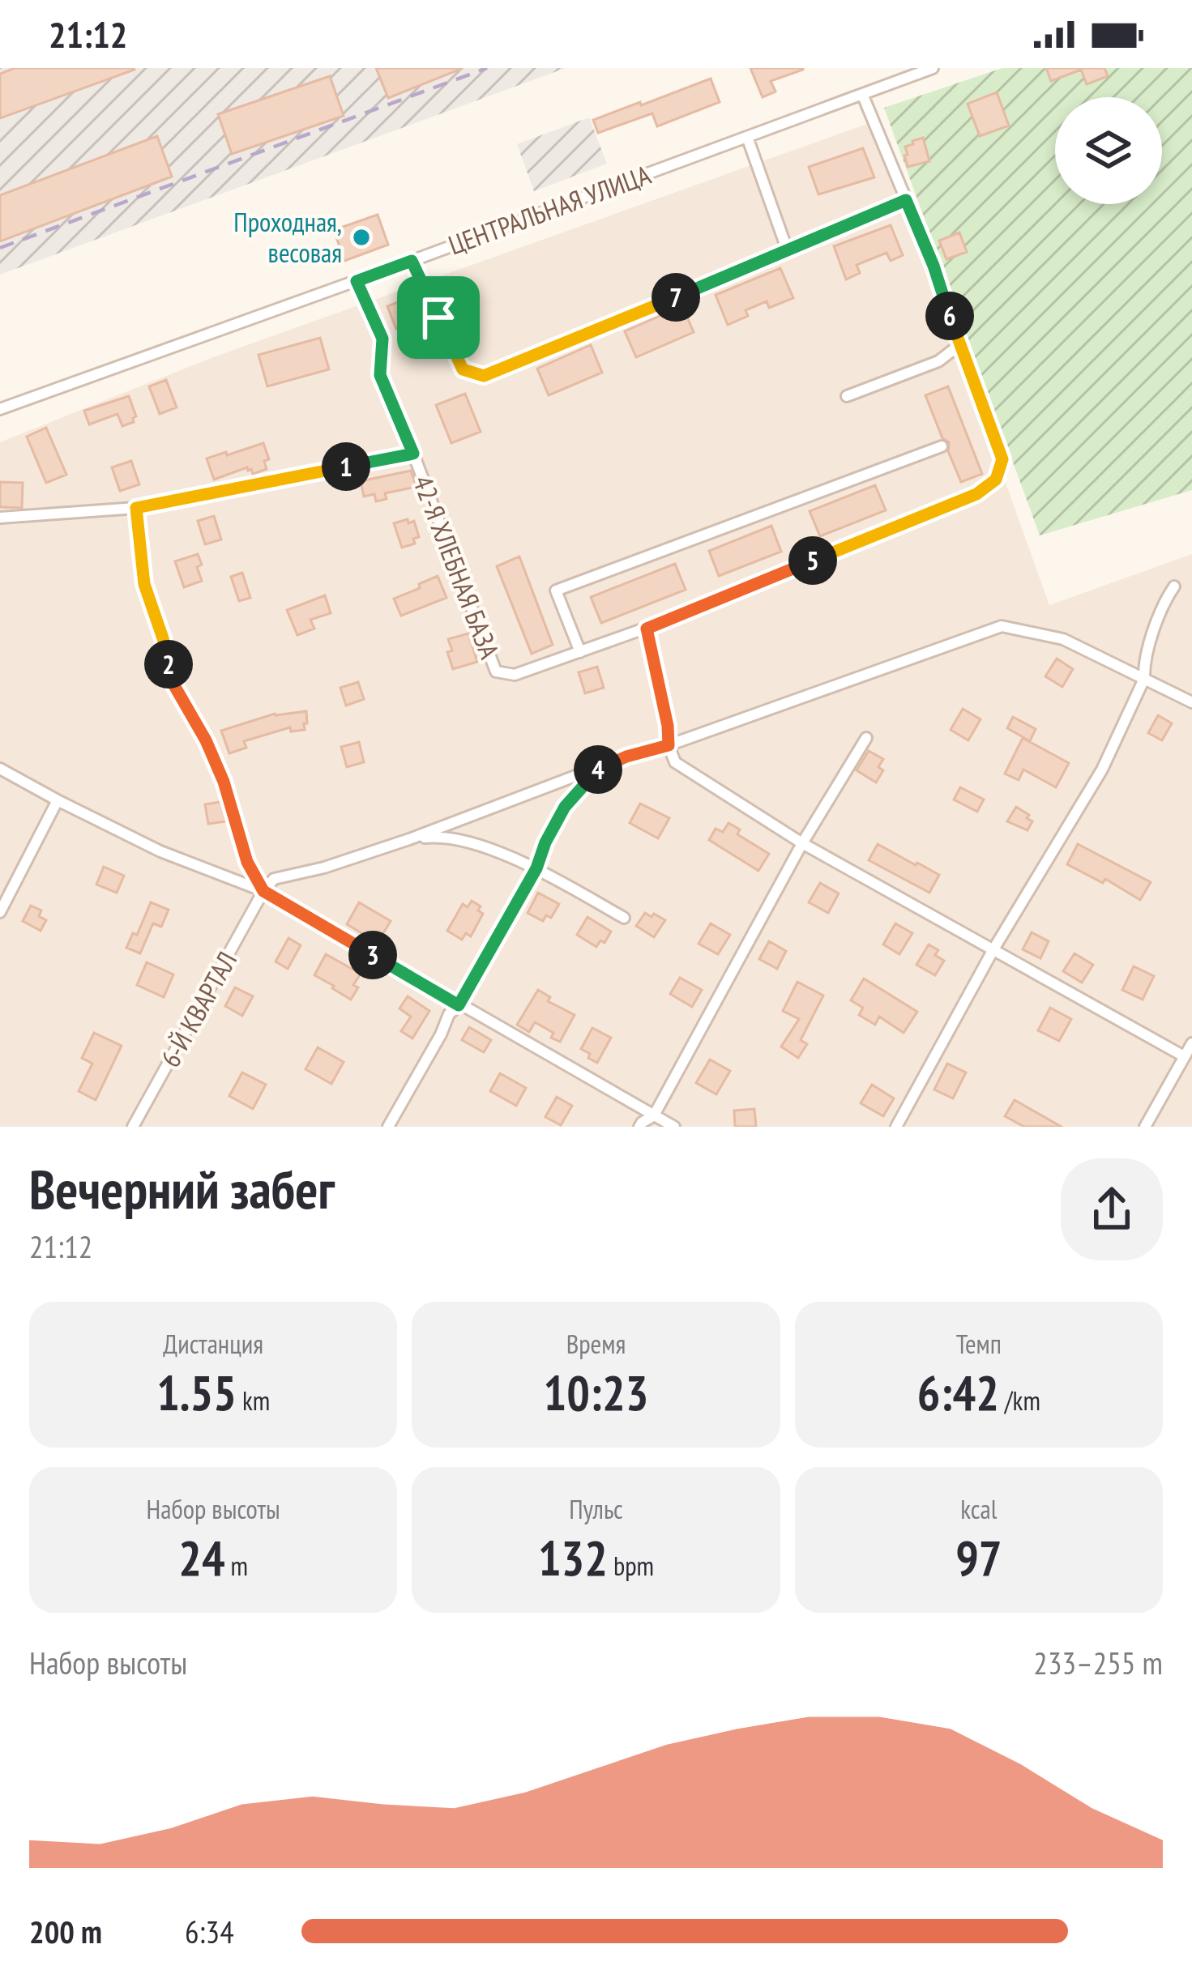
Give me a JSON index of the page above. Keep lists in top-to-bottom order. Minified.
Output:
{"streets":{"street":["ЦЕНТРАЛЬНАЯ УЛИЦА","42-Я ХЛЕБНАЯ БАЗА","6-Й КВАРТАЛ"]},"crossings":[["ЦЕНТРАЛЬНАЯ УЛИЦА","42-Я ХЛЕБНАЯ БАЗА"]],"places":["Проходная, весовая"],"page":{"status":"21:12","pins":["7","6","1","5","2","4","3"],"heading":["Вечерний забег","21:12"],"stats":[["Дистанция","1.55 km"],["Время","10:23"],["Темп","6:42 /km"],["Набор высоты","24 m"],["Пульс","132 bpm"],["kcal","97"]],"chart":["Набор высоты","233–255 m"],"list":[{"name":"200 m","note":"6:34"}]}}
